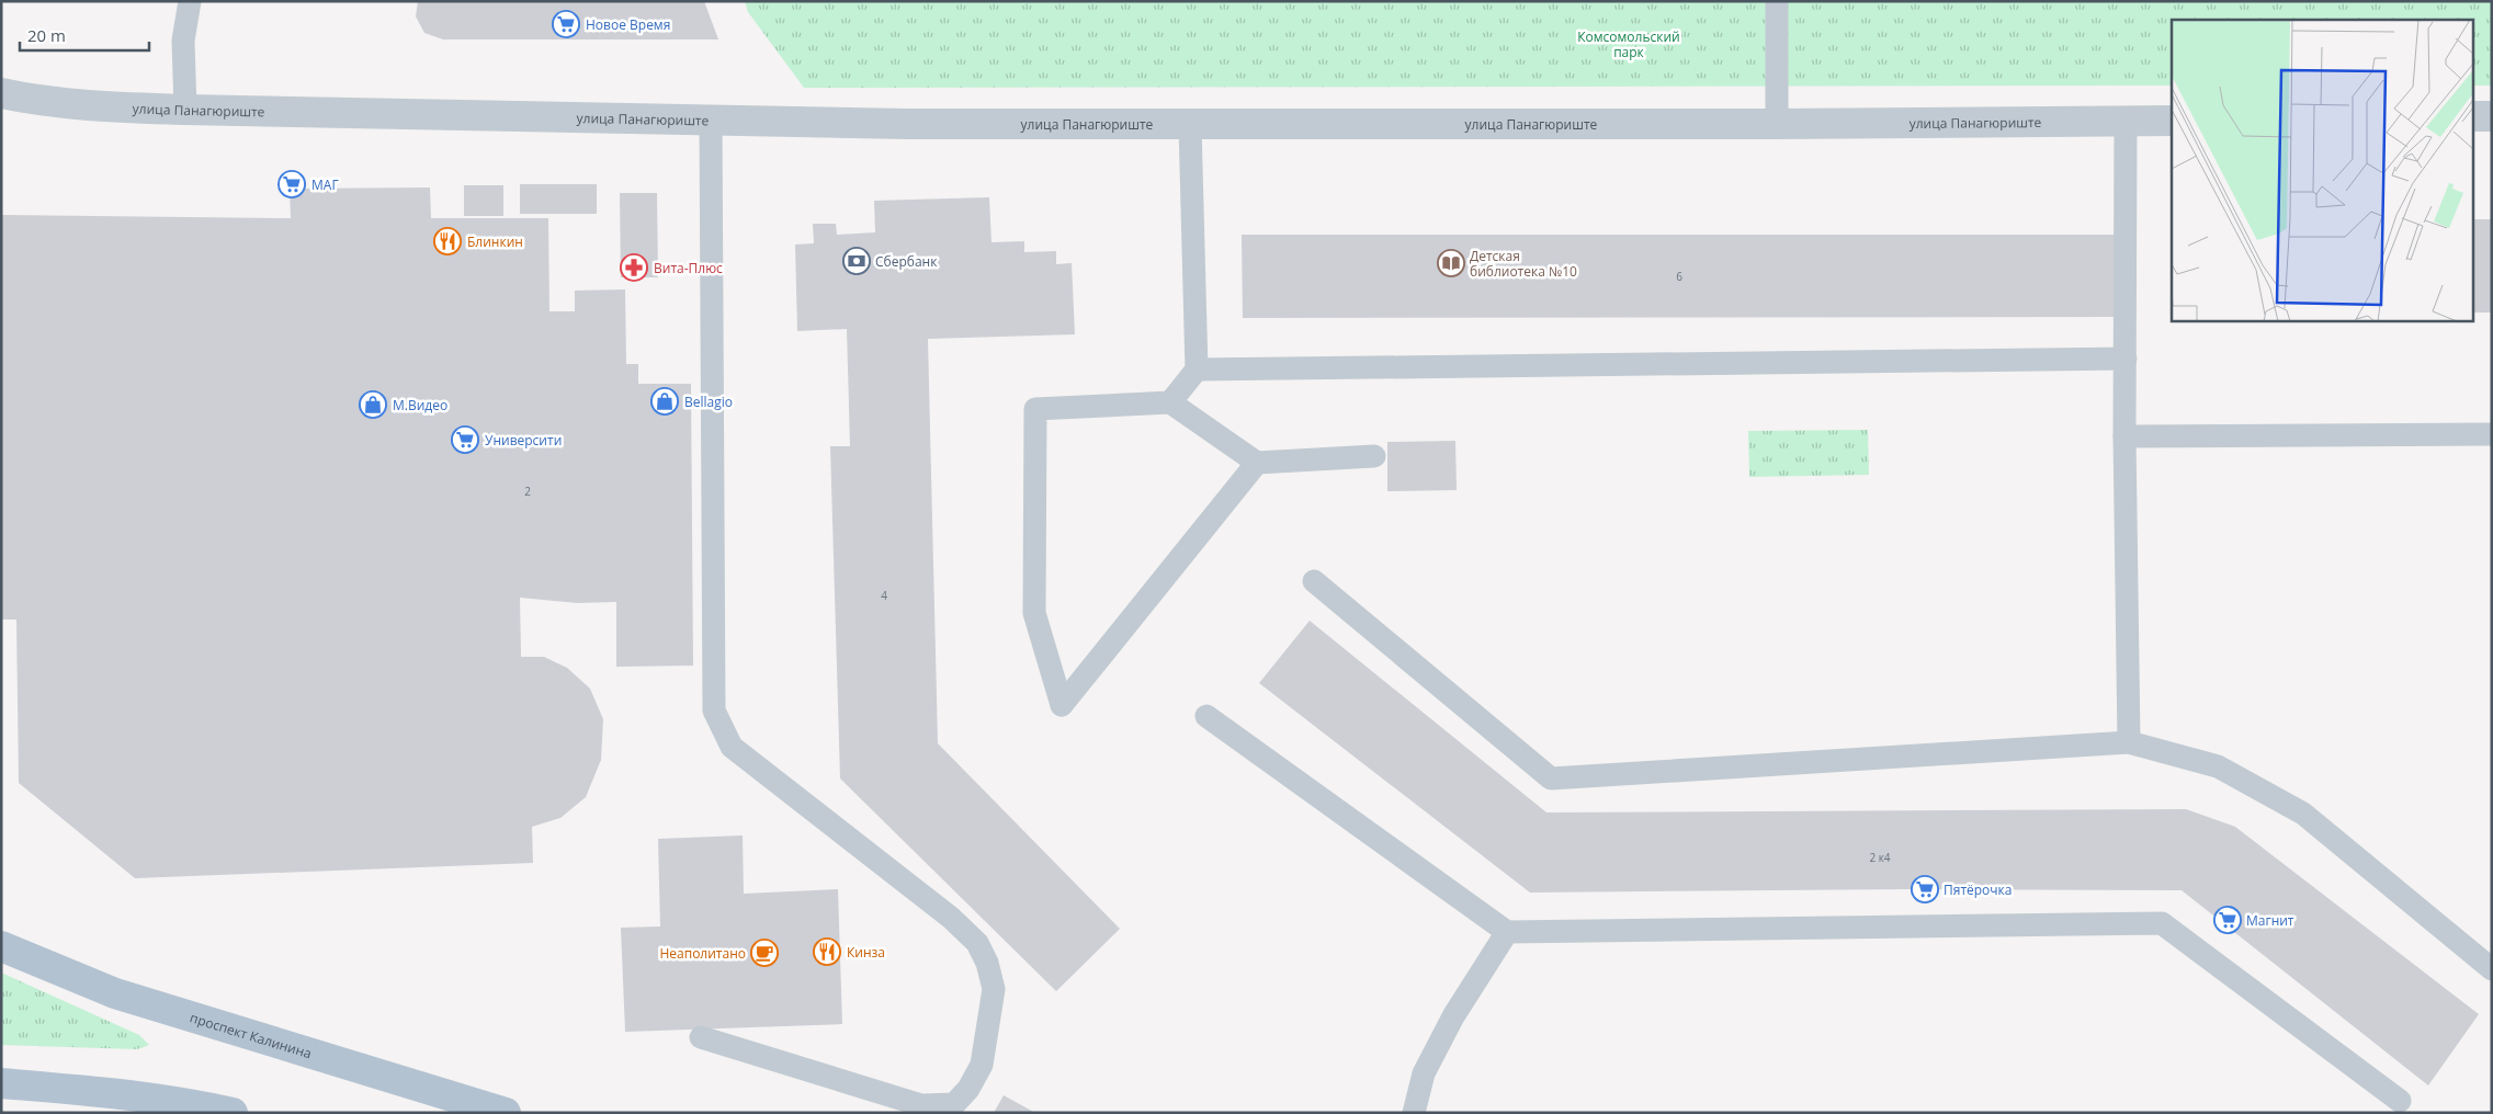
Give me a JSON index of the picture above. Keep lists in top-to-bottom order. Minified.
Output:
{"streets":{"main road":["проспект Калинина"],"street":["улица Панагюриште"]},"parks":["Комсомольский парк"],"places":{"supermarket":["Новое Время","МАГ","Университи","Пятёрочка","Магнит"],"restaurant":["Блинкин","Кинза"],"bank":["Сбербанк"],"library":["Детская библиотека №10"],"pharmacy":["Вита-Плюс"],"shop":["Bellagio","М.Видео"],"cafe":["Неаполитано"]},"house_numbers":["6","2","4","2 к4"],"scale_bar":"20 m"}
